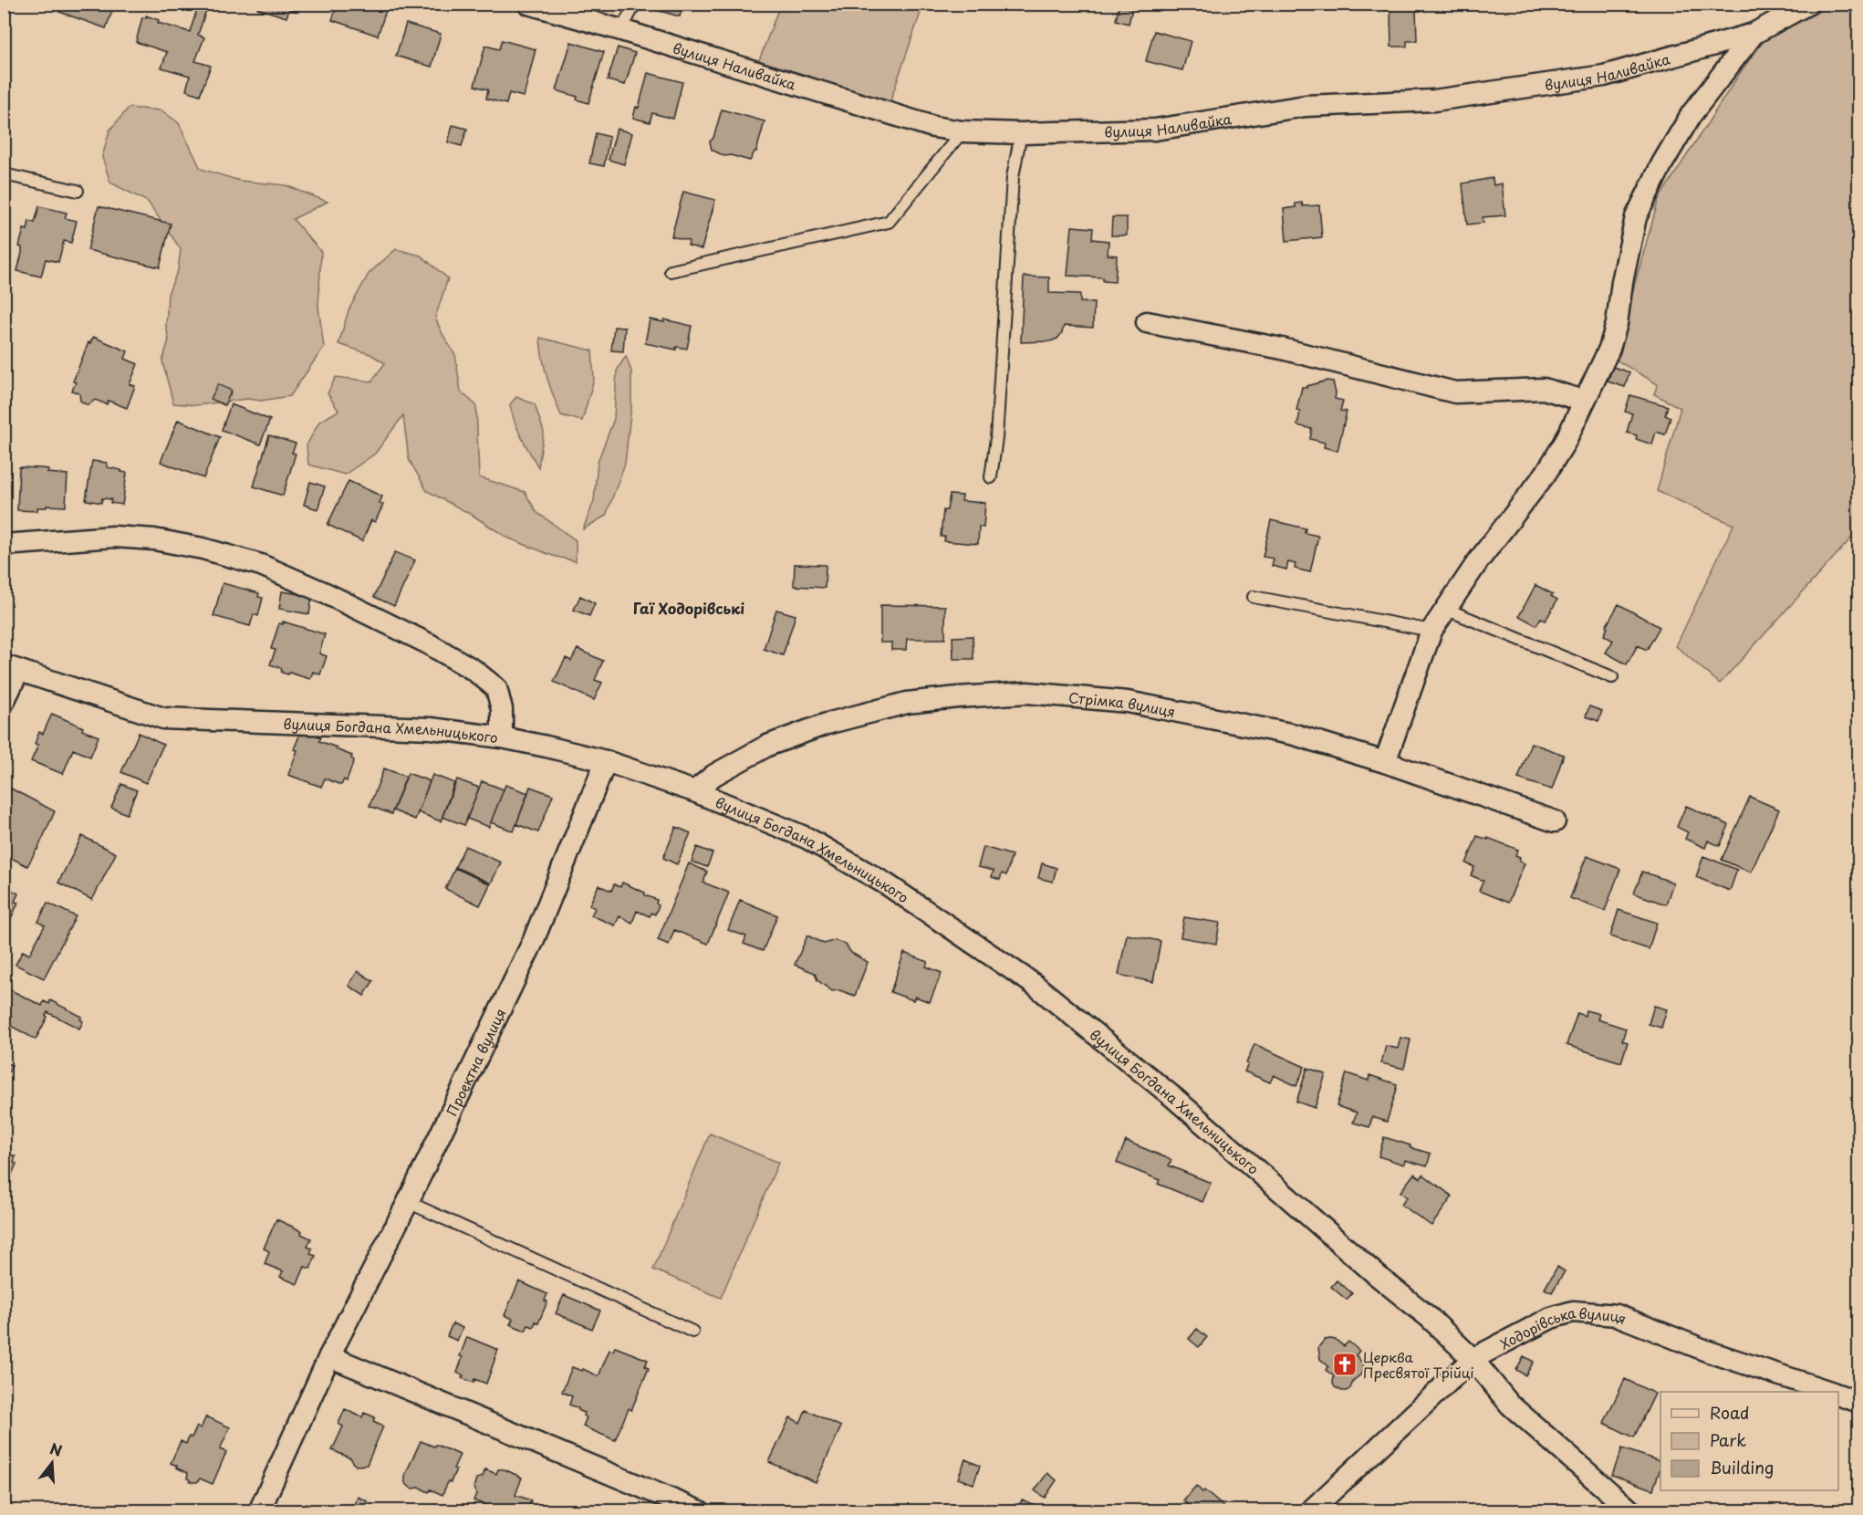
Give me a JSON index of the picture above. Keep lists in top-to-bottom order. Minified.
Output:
{"streets":{"street":["вулиця Наливайка","Стрімка вулиця","вулиця Богдана Хмельницького","Проектна вулиця","Ходорівська вулиця"]},"crossings":[["Стрімка вулиця","вулиця Богдана Хмельницького"],["вулиця Богдана Хмельницького","Проектна вулиця"],["вулиця Богдана Хмельницького","Ходорівська вулиця"]],"districts":["Гаї Ходорівські"],"places":{"church":["Церква Пресвятої Трійці"]},"legend":["Road","Park","Building"],"north":"top"}
